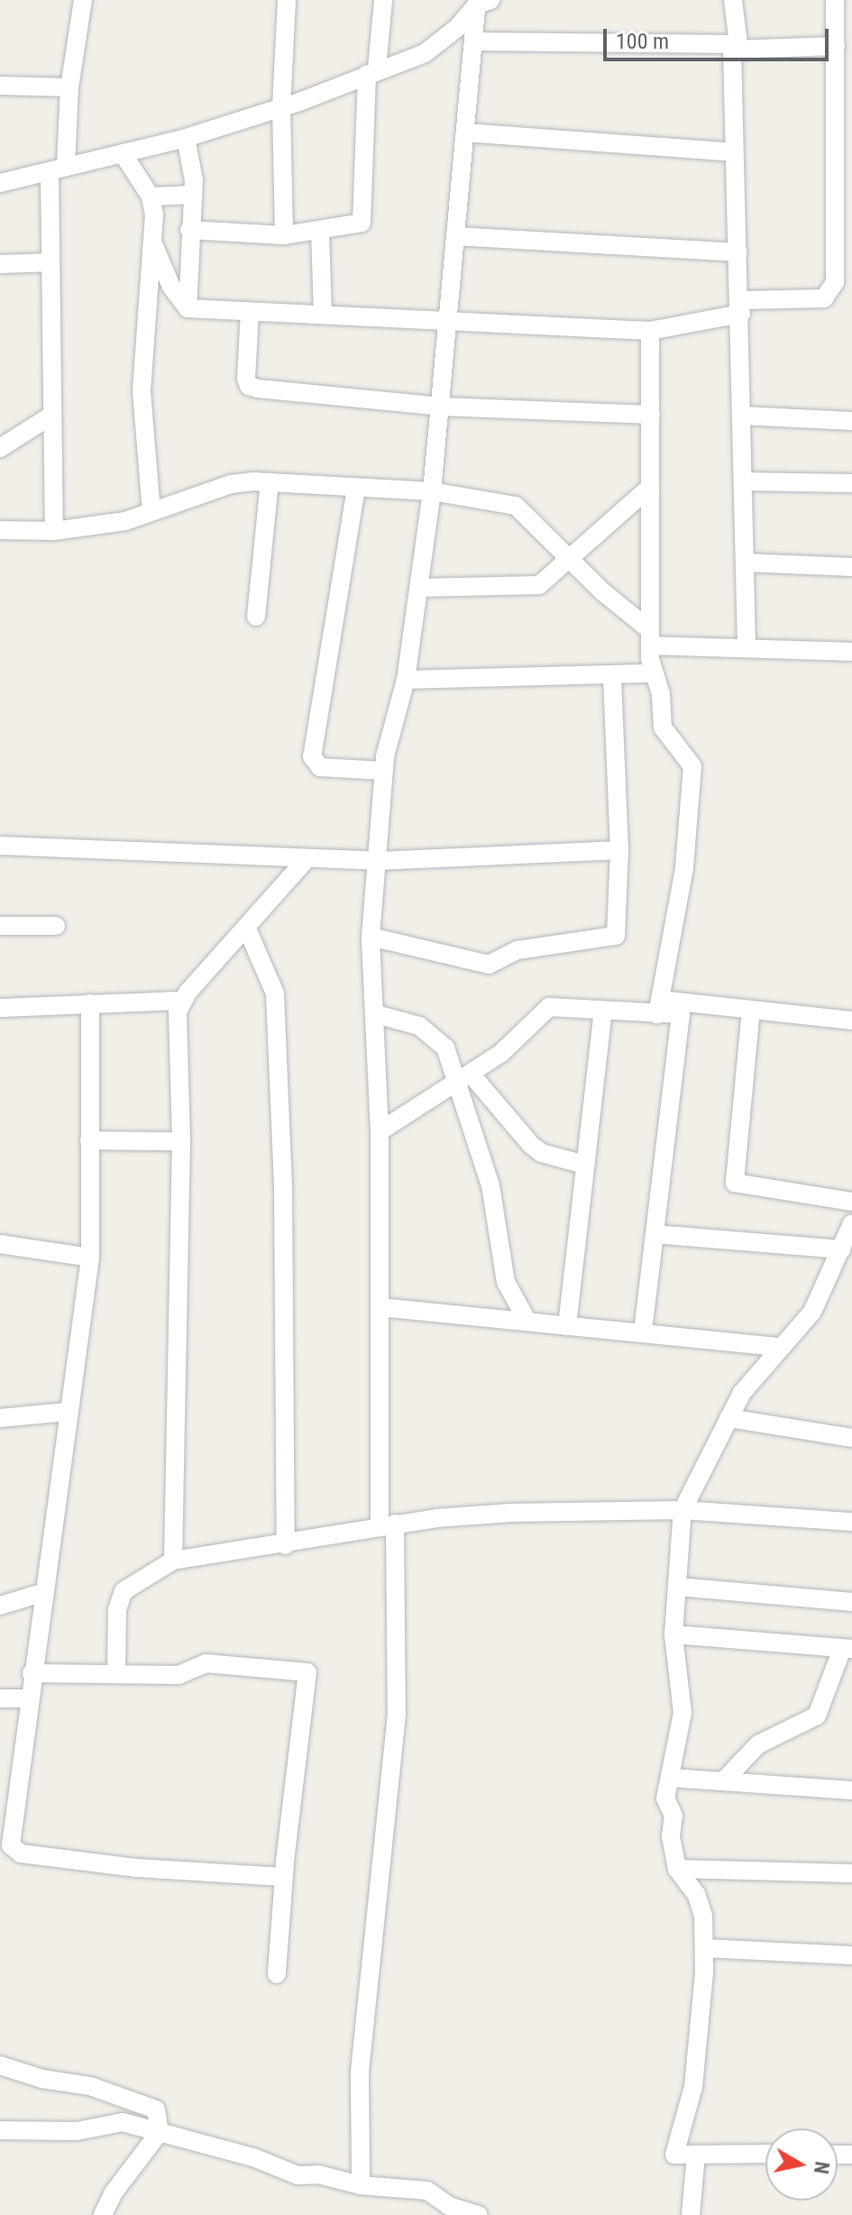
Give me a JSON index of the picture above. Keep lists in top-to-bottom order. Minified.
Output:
{"scale_bar":"100 m","north":"right"}
